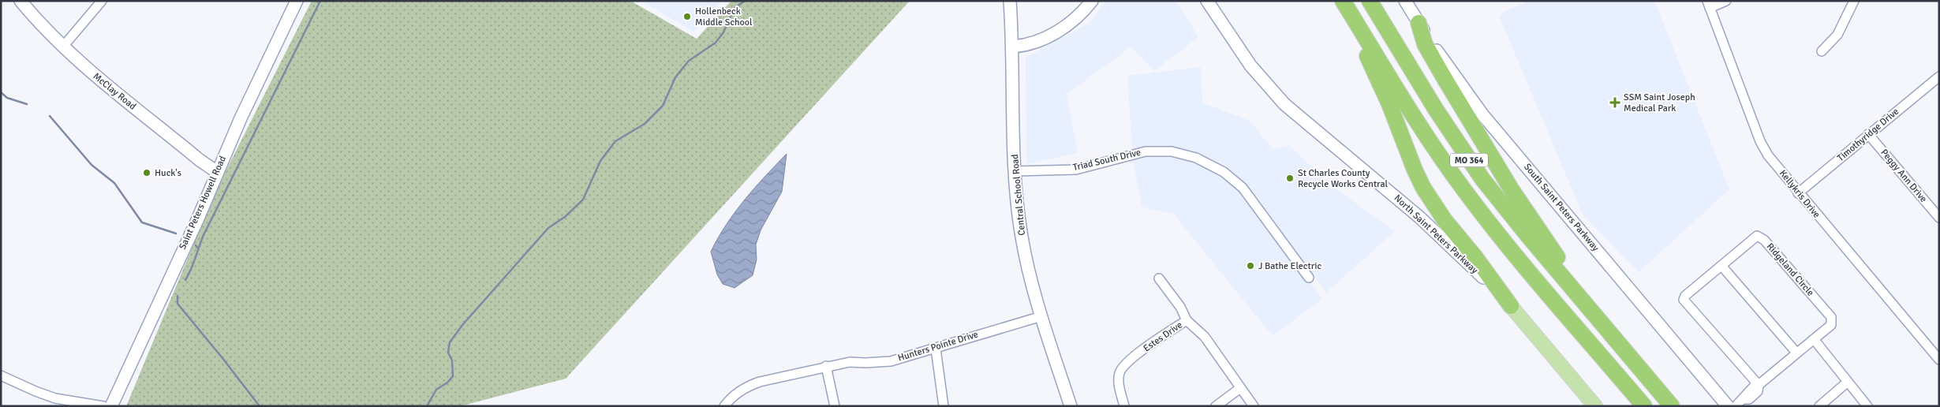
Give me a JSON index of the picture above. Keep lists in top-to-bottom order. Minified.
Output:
{"streets":{"highway":["MO 364"],"main road":["McClay Road","Central School Road","Saint Peters Howell Road","South Saint Peters Parkway","North Saint Peters Parkway"],"street":["Timothyridge Drive","Triad South Drive","Peggy Ann Drive","Kellykris Drive","Ridgeland Circle","Estes Drive","Hunters Pointe Drive"]},"crossings":[["McClay Road","Saint Peters Howell Road"],["Timothyridge Drive","Peggy Ann Drive"],["Timothyridge Drive","Kellykris Drive"],["Triad South Drive","Central School Road"],["Central School Road","Hunters Pointe Drive"]],"places":{"other":["Hollenbeck Middle School","Huck's","St Charles County Recycle Works Central","J Bathe Electric"],"health":["SSM Saint Joseph Medical Park"]}}
